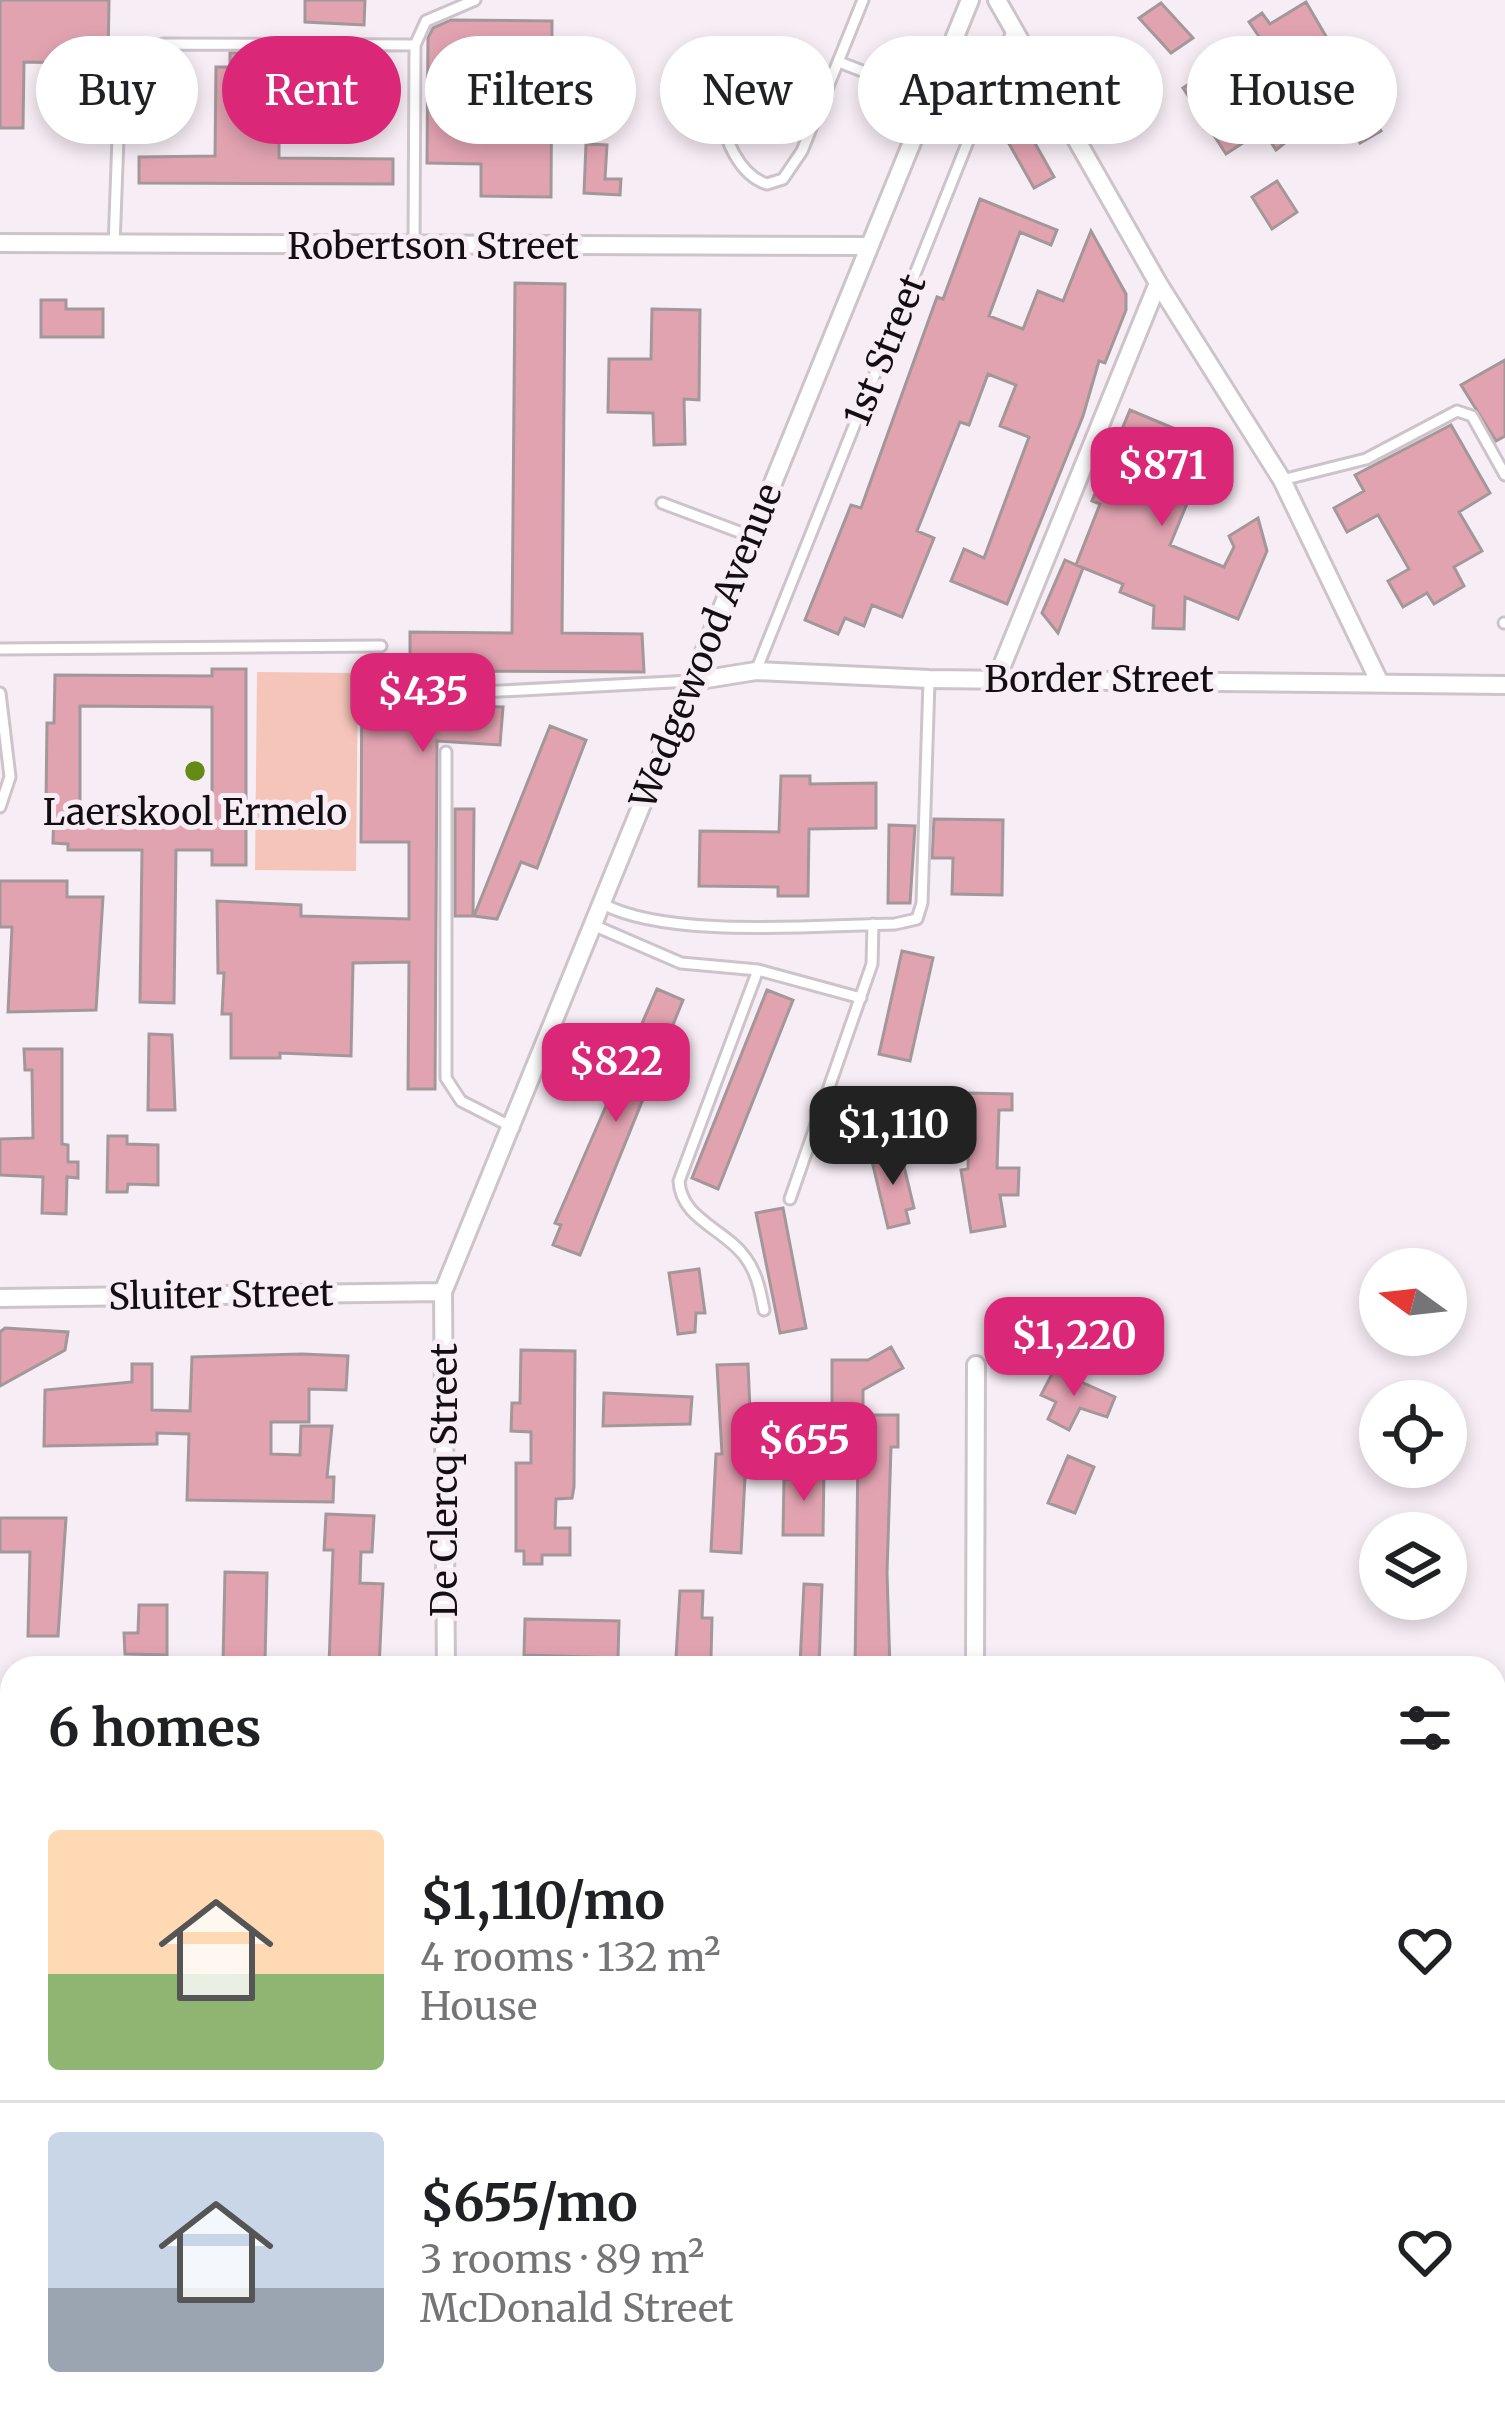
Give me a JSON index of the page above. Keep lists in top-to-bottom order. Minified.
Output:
{"streets":{"street":["Robertson Street","Wedgewood Avenue","Border Street","Sluiter Street","De Clercq Street"],"lane":["1st Street"]},"crossings":[["Robertson Street","Wedgewood Avenue"],["1st Street","Border Street"],["Wedgewood Avenue","Border Street"],["Wedgewood Avenue","Sluiter Street"],["Wedgewood Avenue","De Clercq Street"],["Sluiter Street","De Clercq Street"]],"places":["Laerskool Ermelo"],"north":"left","page":{"chip":["Buy","Rent","Filters","New","Apartment","House"],"price":["$871","$435","$822","$1,110","$1,220","$655"],"heading":"6 homes","list":[{"name":"$1,110/mo","note":"4 rooms · 132 m² · House"},{"name":"$655/mo","note":"3 rooms · 89 m² · McDonald Street"}]}}
